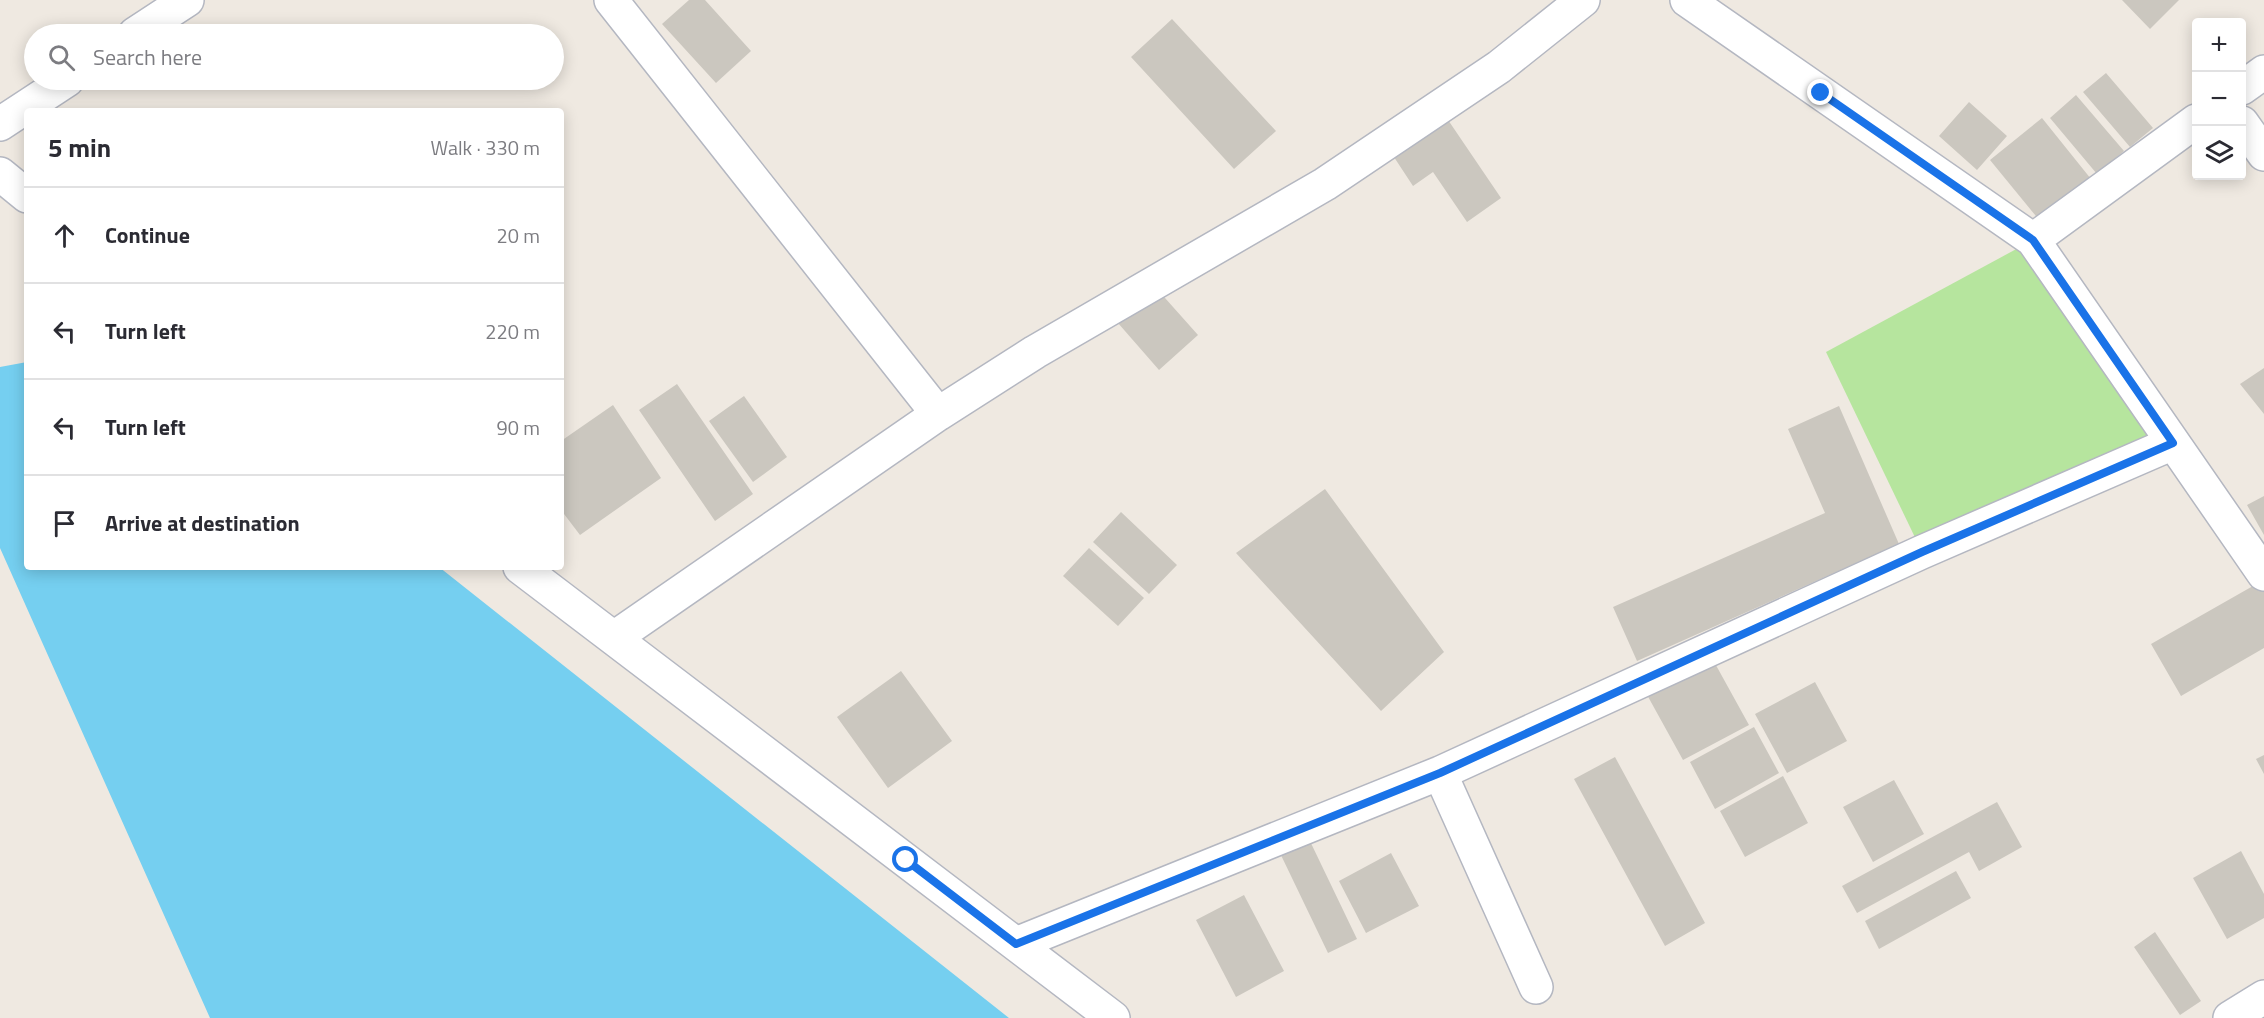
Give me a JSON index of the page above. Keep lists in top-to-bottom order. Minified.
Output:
{"page":{"map_buttons":["+","−"],"search":"Search here","heading":["5 min","Walk · 330 m"],"list":[["Continue","20 m"],["Turn left","220 m"],["Turn left","90 m"],"Arrive at destination"]}}
